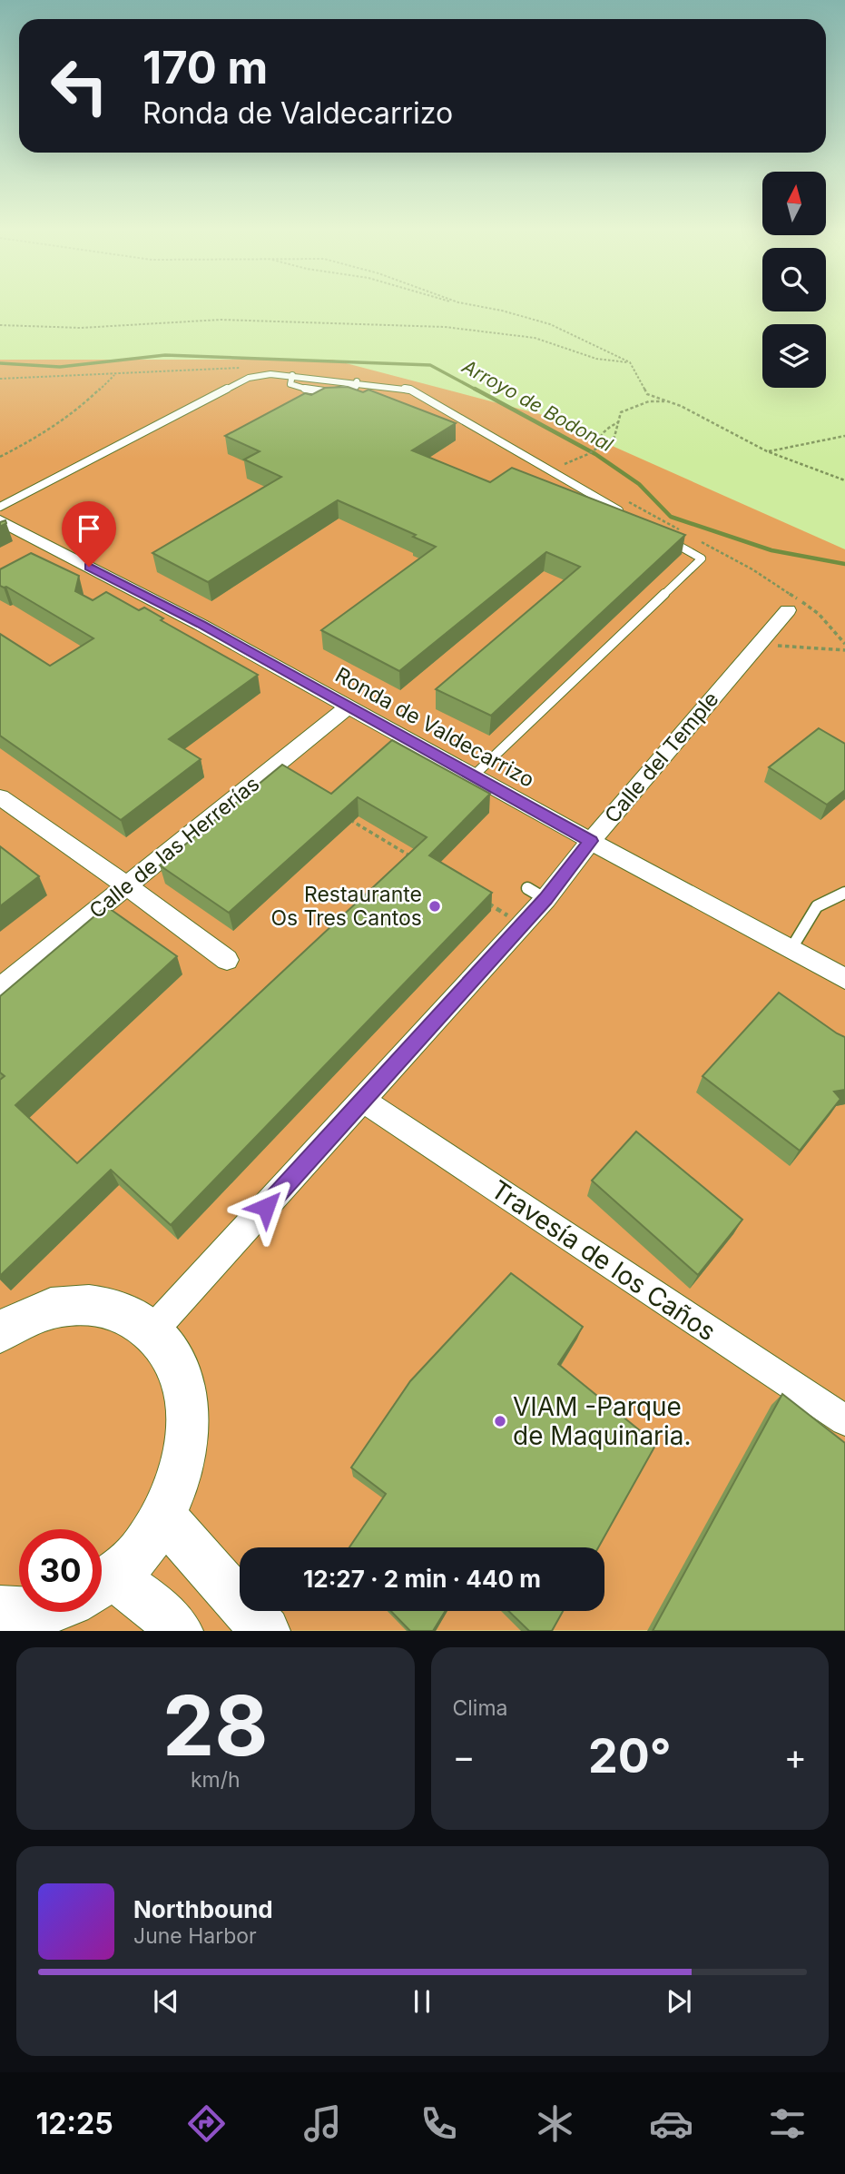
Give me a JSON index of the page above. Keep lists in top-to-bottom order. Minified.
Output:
{"streets":{"street":["Ronda de Valdecarrizo","Calle del Temple","Calle de las Herrerías","Travesía de los Caños"]},"crossings":[["Ronda de Valdecarrizo","Calle del Temple"],["Ronda de Valdecarrizo","Calle de las Herrerías"],["Calle del Temple","Travesía de los Caños"]],"water":["Arroyo de Bodonal"],"places":["Restaurante Os Tres Cantos","VIAM -Parque de Maquinaria."],"north":"top","page":{"turn":["170 m","Ronda de Valdecarrizo"],"limit":"30","trip":"12:27 · 2 min · 440 m","tile":[["28","km/h"],"Clima"],"heat":["−","20°","+"],"song":["Northbound","June Harbor"],"tabs":"12:25"}}
